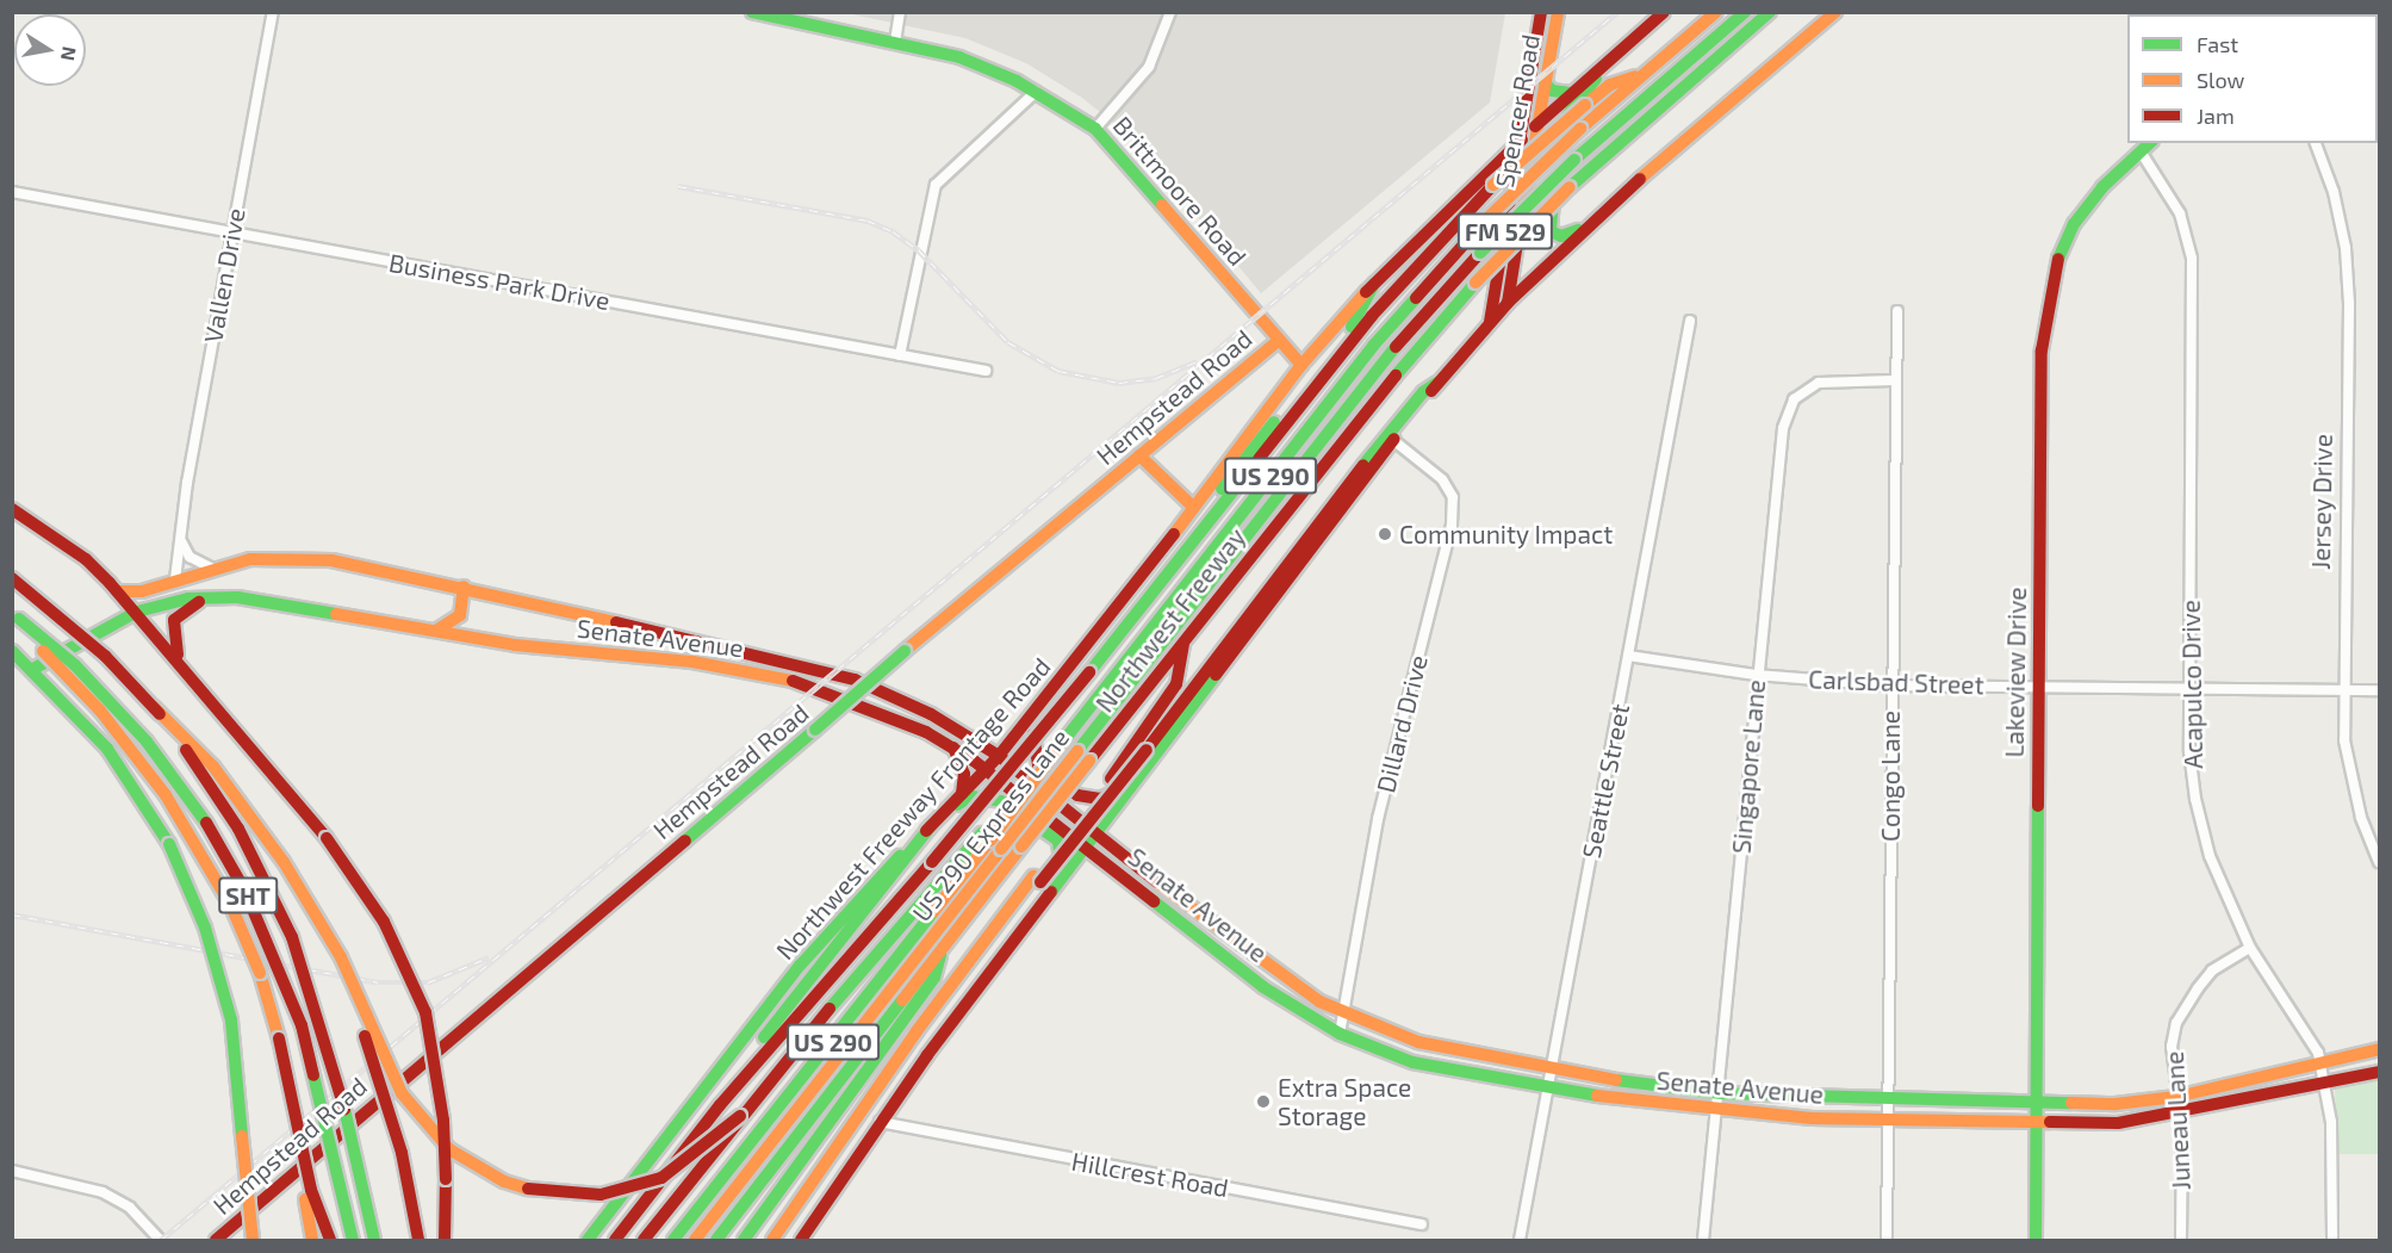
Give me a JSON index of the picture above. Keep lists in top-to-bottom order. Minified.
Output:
{"streets":{"main road":["Spencer Road","Brittmoore Road","FM 529","Hempstead Road","US 290","Northwest Freeway","Senate Avenue","Lakeview Drive","Northwest Freeway Frontage Road","US 290 Express Lane","SHT"],"street":["Vallen Drive","Business Park Drive","Jersey Drive","Carlsbad Street","Acapulco Drive","Dillard Drive","Singapore Lane","Congo Lane","Seattle Street","Juneau Lane","Hillcrest Road"]},"crossings":[["Spencer Road","Northwest Freeway Frontage Road"],["Brittmoore Road","Hempstead Road"],["Brittmoore Road","Northwest Freeway Frontage Road"],["Vallen Drive","Business Park Drive"],["Vallen Drive","Senate Avenue"],["US 290","Northwest Freeway"],["US 290","US 290 Express Lane"],["Jersey Drive","Carlsbad Street"],["Northwest Freeway","US 290 Express Lane"],["Senate Avenue","Lakeview Drive"],["Senate Avenue","Acapulco Drive"],["Senate Avenue","Dillard Drive"],["Senate Avenue","Singapore Lane"],["Senate Avenue","Congo Lane"],["Senate Avenue","Seattle Street"],["Senate Avenue","Northwest Freeway Frontage Road"],["Senate Avenue","Juneau Lane"],["Lakeview Drive","Carlsbad Street"],["Lakeview Drive","Acapulco Drive"],["Carlsbad Street","Acapulco Drive"],["Carlsbad Street","Singapore Lane"],["Carlsbad Street","Congo Lane"],["Carlsbad Street","Seattle Street"],["Acapulco Drive","Juneau Lane"],["Singapore Lane","Congo Lane"]],"places":["Community Impact","Extra Space Storage"],"legend":["Fast","Slow","Jam"],"north":"right"}
